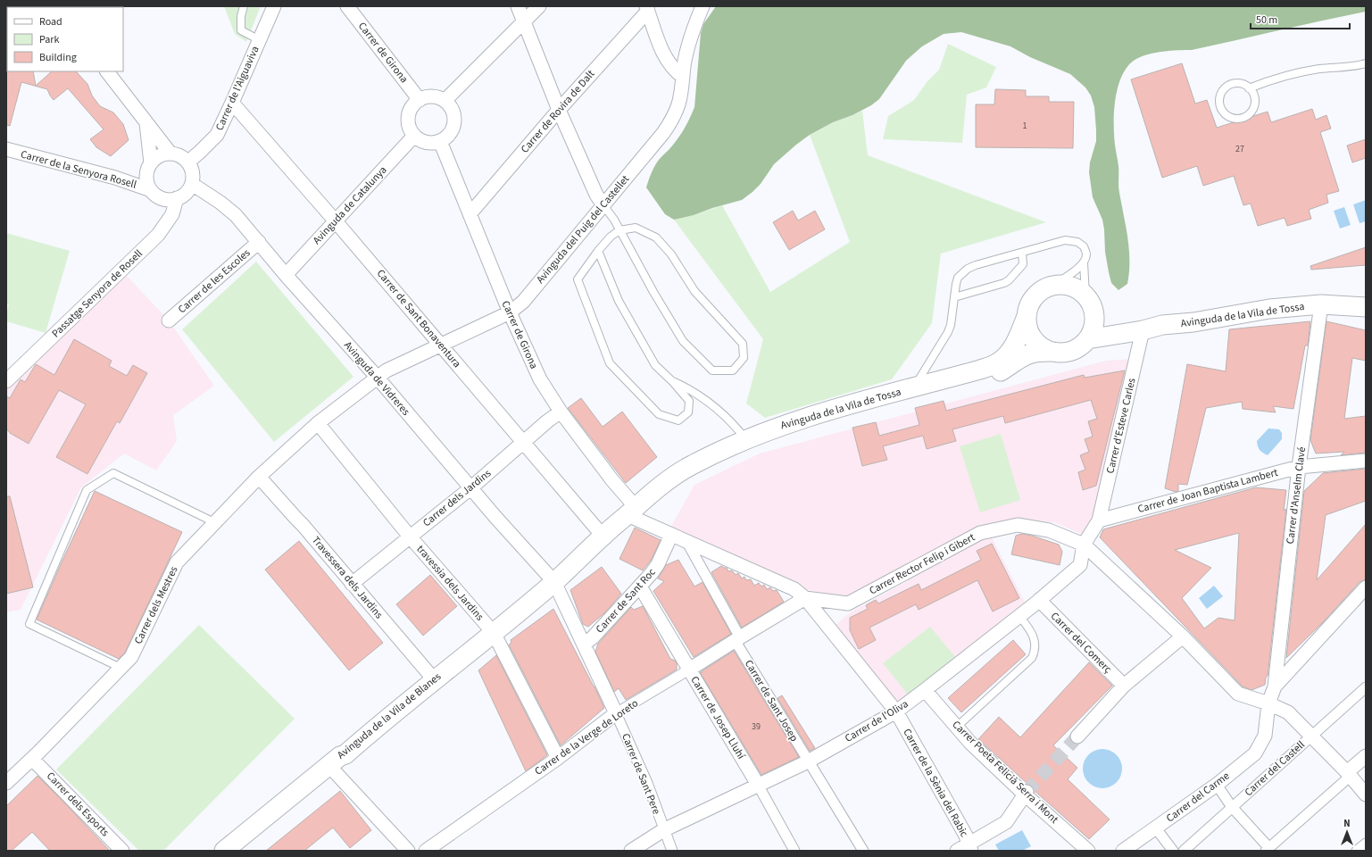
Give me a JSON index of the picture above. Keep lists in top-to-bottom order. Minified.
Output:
{"streets":{"main road":["Avinguda de la Vila de Tossa","Avinguda de la Vila de Blanes"],"street":["Carrer de Girona","Carrer de l'Aiguaviva","Carrer de Rovira de Dalt","Carrer de la Senyora Rosell","Avinguda de Catalunya","Avinguda del Puig del Castellet","Carrer de les Escoles","Passatge Senyora de Rosell","Carrer de Sant Bonaventura","Avinguda de Vidreres","Carrer d'Esteve Carles","Carrer de Joan Baptista Lambert","Carrer d'Anselm Clavé","Carrer dels Jardins","Carrer Rector Felip i Gibert","Travessera dels Jardins","travessia dels Jardins","Carrer de Sant Roc","Carrer dels Mestres","Carrer del Comerç","Carrer de Sant Josep","Carrer de Josep Lluhí","Carrer de l'Oliva","Carrer de la Verge de Loreto","Carrer del Castell","Carrer Poeta Felicià Serra i Mont","Carrer de Sant Pere","Carrer de la Sènia del Rabic","Carrer del Carme","Carrer dels Esports"]},"crossings":[["Carrer de Girona","Carrer de Rovira de Dalt"],["Carrer de Girona","Avinguda de Catalunya"],["Carrer de Girona","Avinguda del Puig del Castellet"],["Carrer de Girona","Avinguda de la Vila de Tossa"],["Carrer de Girona","Carrer dels Jardins"],["Carrer de Girona","Carrer Rector Felip i Gibert"],["Carrer de l'Aiguaviva","Carrer de la Senyora Rosell"],["Carrer de l'Aiguaviva","Passatge Senyora de Rosell"],["Carrer de l'Aiguaviva","Carrer de Sant Bonaventura"],["Carrer de l'Aiguaviva","Avinguda de Vidreres"],["Carrer de la Senyora Rosell","Passatge Senyora de Rosell"],["Carrer de la Senyora Rosell","Avinguda de Vidreres"],["Avinguda de Catalunya","Carrer de Sant Bonaventura"],["Avinguda de Catalunya","Avinguda de Vidreres"],["Avinguda del Puig del Castellet","Carrer de Sant Bonaventura"],["Avinguda del Puig del Castellet","Avinguda de Vidreres"],["Avinguda del Puig del Castellet","Carrer dels Mestres"],["Carrer de les Escoles","Avinguda de Vidreres"],["Passatge Senyora de Rosell","Avinguda de Vidreres"],["Avinguda de la Vila de Tossa","Carrer de Sant Bonaventura"],["Avinguda de la Vila de Tossa","Avinguda de Vidreres"],["Avinguda de la Vila de Tossa","Carrer d'Esteve Carles"],["Avinguda de la Vila de Tossa","Carrer d'Anselm Clavé"],["Avinguda de la Vila de Tossa","Carrer Rector Felip i Gibert"],["Avinguda de la Vila de Tossa","Avinguda de la Vila de Blanes"],["Avinguda de la Vila de Tossa","Carrer de Sant Pere"],["Carrer de Sant Bonaventura","Carrer dels Jardins"],["Avinguda de Vidreres","Carrer dels Jardins"],["Avinguda de Vidreres","Carrer dels Mestres"],["Avinguda de Vidreres","Avinguda de la Vila de Blanes"],["Avinguda de Vidreres","Carrer de Sant Pere"],["Carrer d'Esteve Carles","Carrer de Joan Baptista Lambert"],["Carrer de Joan Baptista Lambert","Carrer d'Anselm Clavé"],["Carrer dels Jardins","Travessera dels Jardins"],["Carrer dels Jardins","travessia dels Jardins"],["Carrer Rector Felip i Gibert","Carrer de Sant Roc"],["Carrer Rector Felip i Gibert","Carrer de l'Oliva"],["Carrer Rector Felip i Gibert","Carrer de la Verge de Loreto"],["Carrer Rector Felip i Gibert","Carrer de la Sènia del Rabic"],["Carrer Rector Felip i Gibert","Carrer del Carme"],["Travessera dels Jardins","Carrer dels Mestres"],["Travessera dels Jardins","Avinguda de la Vila de Blanes"],["travessia dels Jardins","Carrer dels Mestres"],["travessia dels Jardins","Avinguda de la Vila de Blanes"],["travessia dels Jardins","Carrer de la Verge de Loreto"],["Carrer de Sant Roc","Carrer de Josep Lluhí"],["Carrer de Sant Roc","Carrer de Sant Pere"],["Carrer dels Mestres","Carrer dels Esports"],["Carrer del Comerç","Carrer de l'Oliva"],["Carrer de Sant Josep","Carrer de l'Oliva"],["Carrer de Sant Josep","Carrer de la Verge de Loreto"],["Avinguda de la Vila de Blanes","Carrer de Sant Pere"],["Carrer de Josep Lluhí","Carrer de l'Oliva"],["Carrer de Josep Lluhí","Carrer de la Verge de Loreto"],["Carrer de l'Oliva","Carrer Poeta Felicià Serra i Mont"],["Carrer de l'Oliva","Carrer de Sant Pere"],["Carrer de l'Oliva","Carrer de la Sènia del Rabic"],["Carrer de la Verge de Loreto","Carrer de Sant Pere"],["Carrer de la Verge de Loreto","Carrer de la Sènia del Rabic"]],"house_numbers":["1","27","39"],"legend":["Road","Park","Building"],"scale_bar":"50 m","north":"top"}
